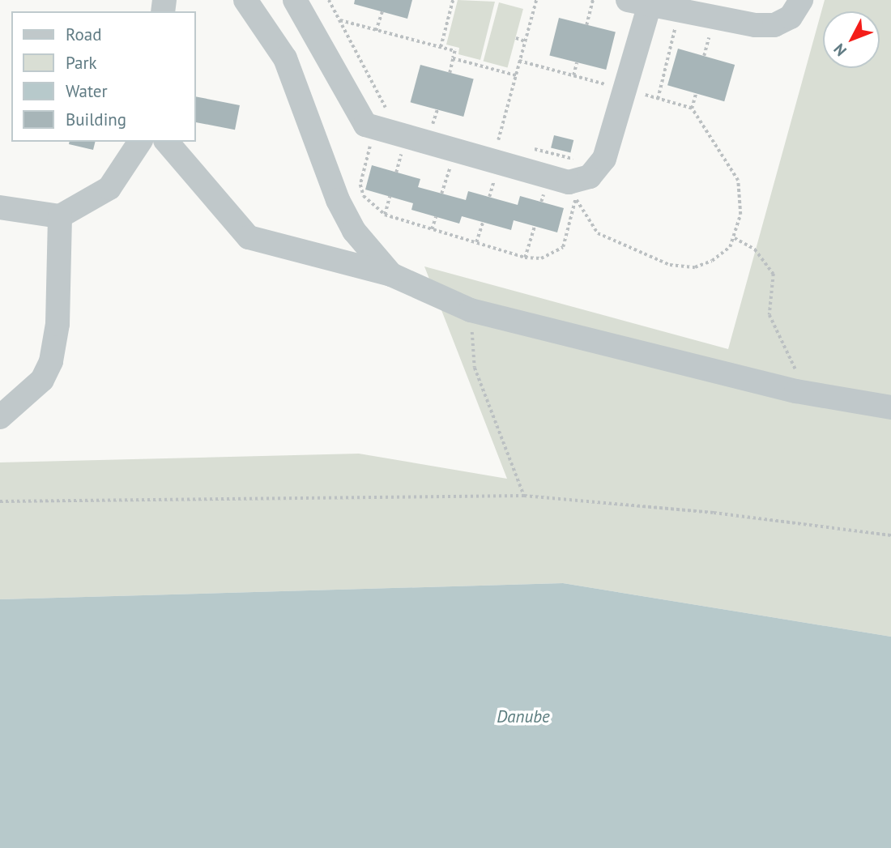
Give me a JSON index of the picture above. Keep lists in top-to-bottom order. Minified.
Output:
{"water":["Danube"],"legend":["Road","Park","Water","Building"],"north":"bottom left"}
